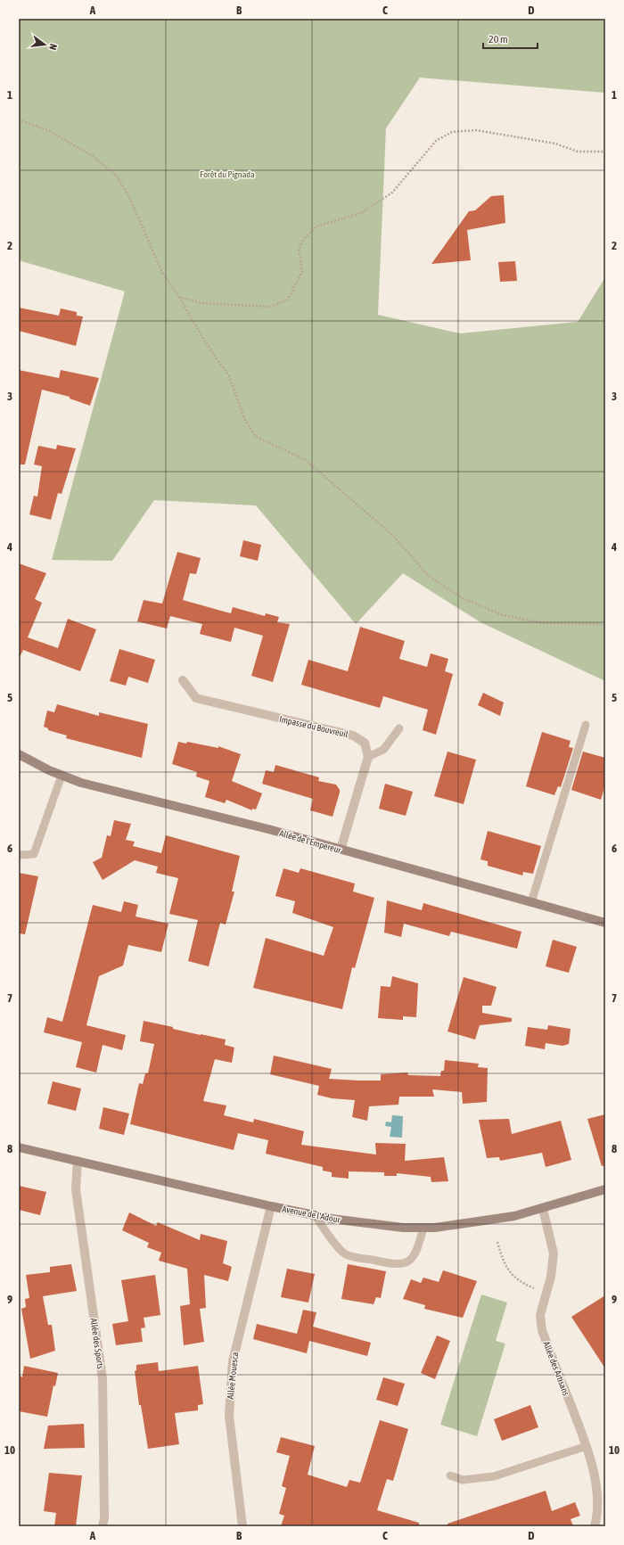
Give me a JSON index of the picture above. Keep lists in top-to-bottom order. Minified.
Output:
{"streets":{"street":["Impasse du Bouvreuil","Allée de l'Empereur","Avenue de l'Adour","Allée des Sports","Allée des Artisans","Allée Mouesca"]},"crossings":[["Avenue de l'Adour","Allée des Sports"],["Avenue de l'Adour","Allée des Artisans"],["Avenue de l'Adour","Allée Mouesca"]],"parks":["Forêt du Pignada"],"scale_bar":"20 m","north":"right","grid":{"columns":["A","B","C","D"],"rows":["1","2","3","4","5","6","7","8","9","10"]}}
